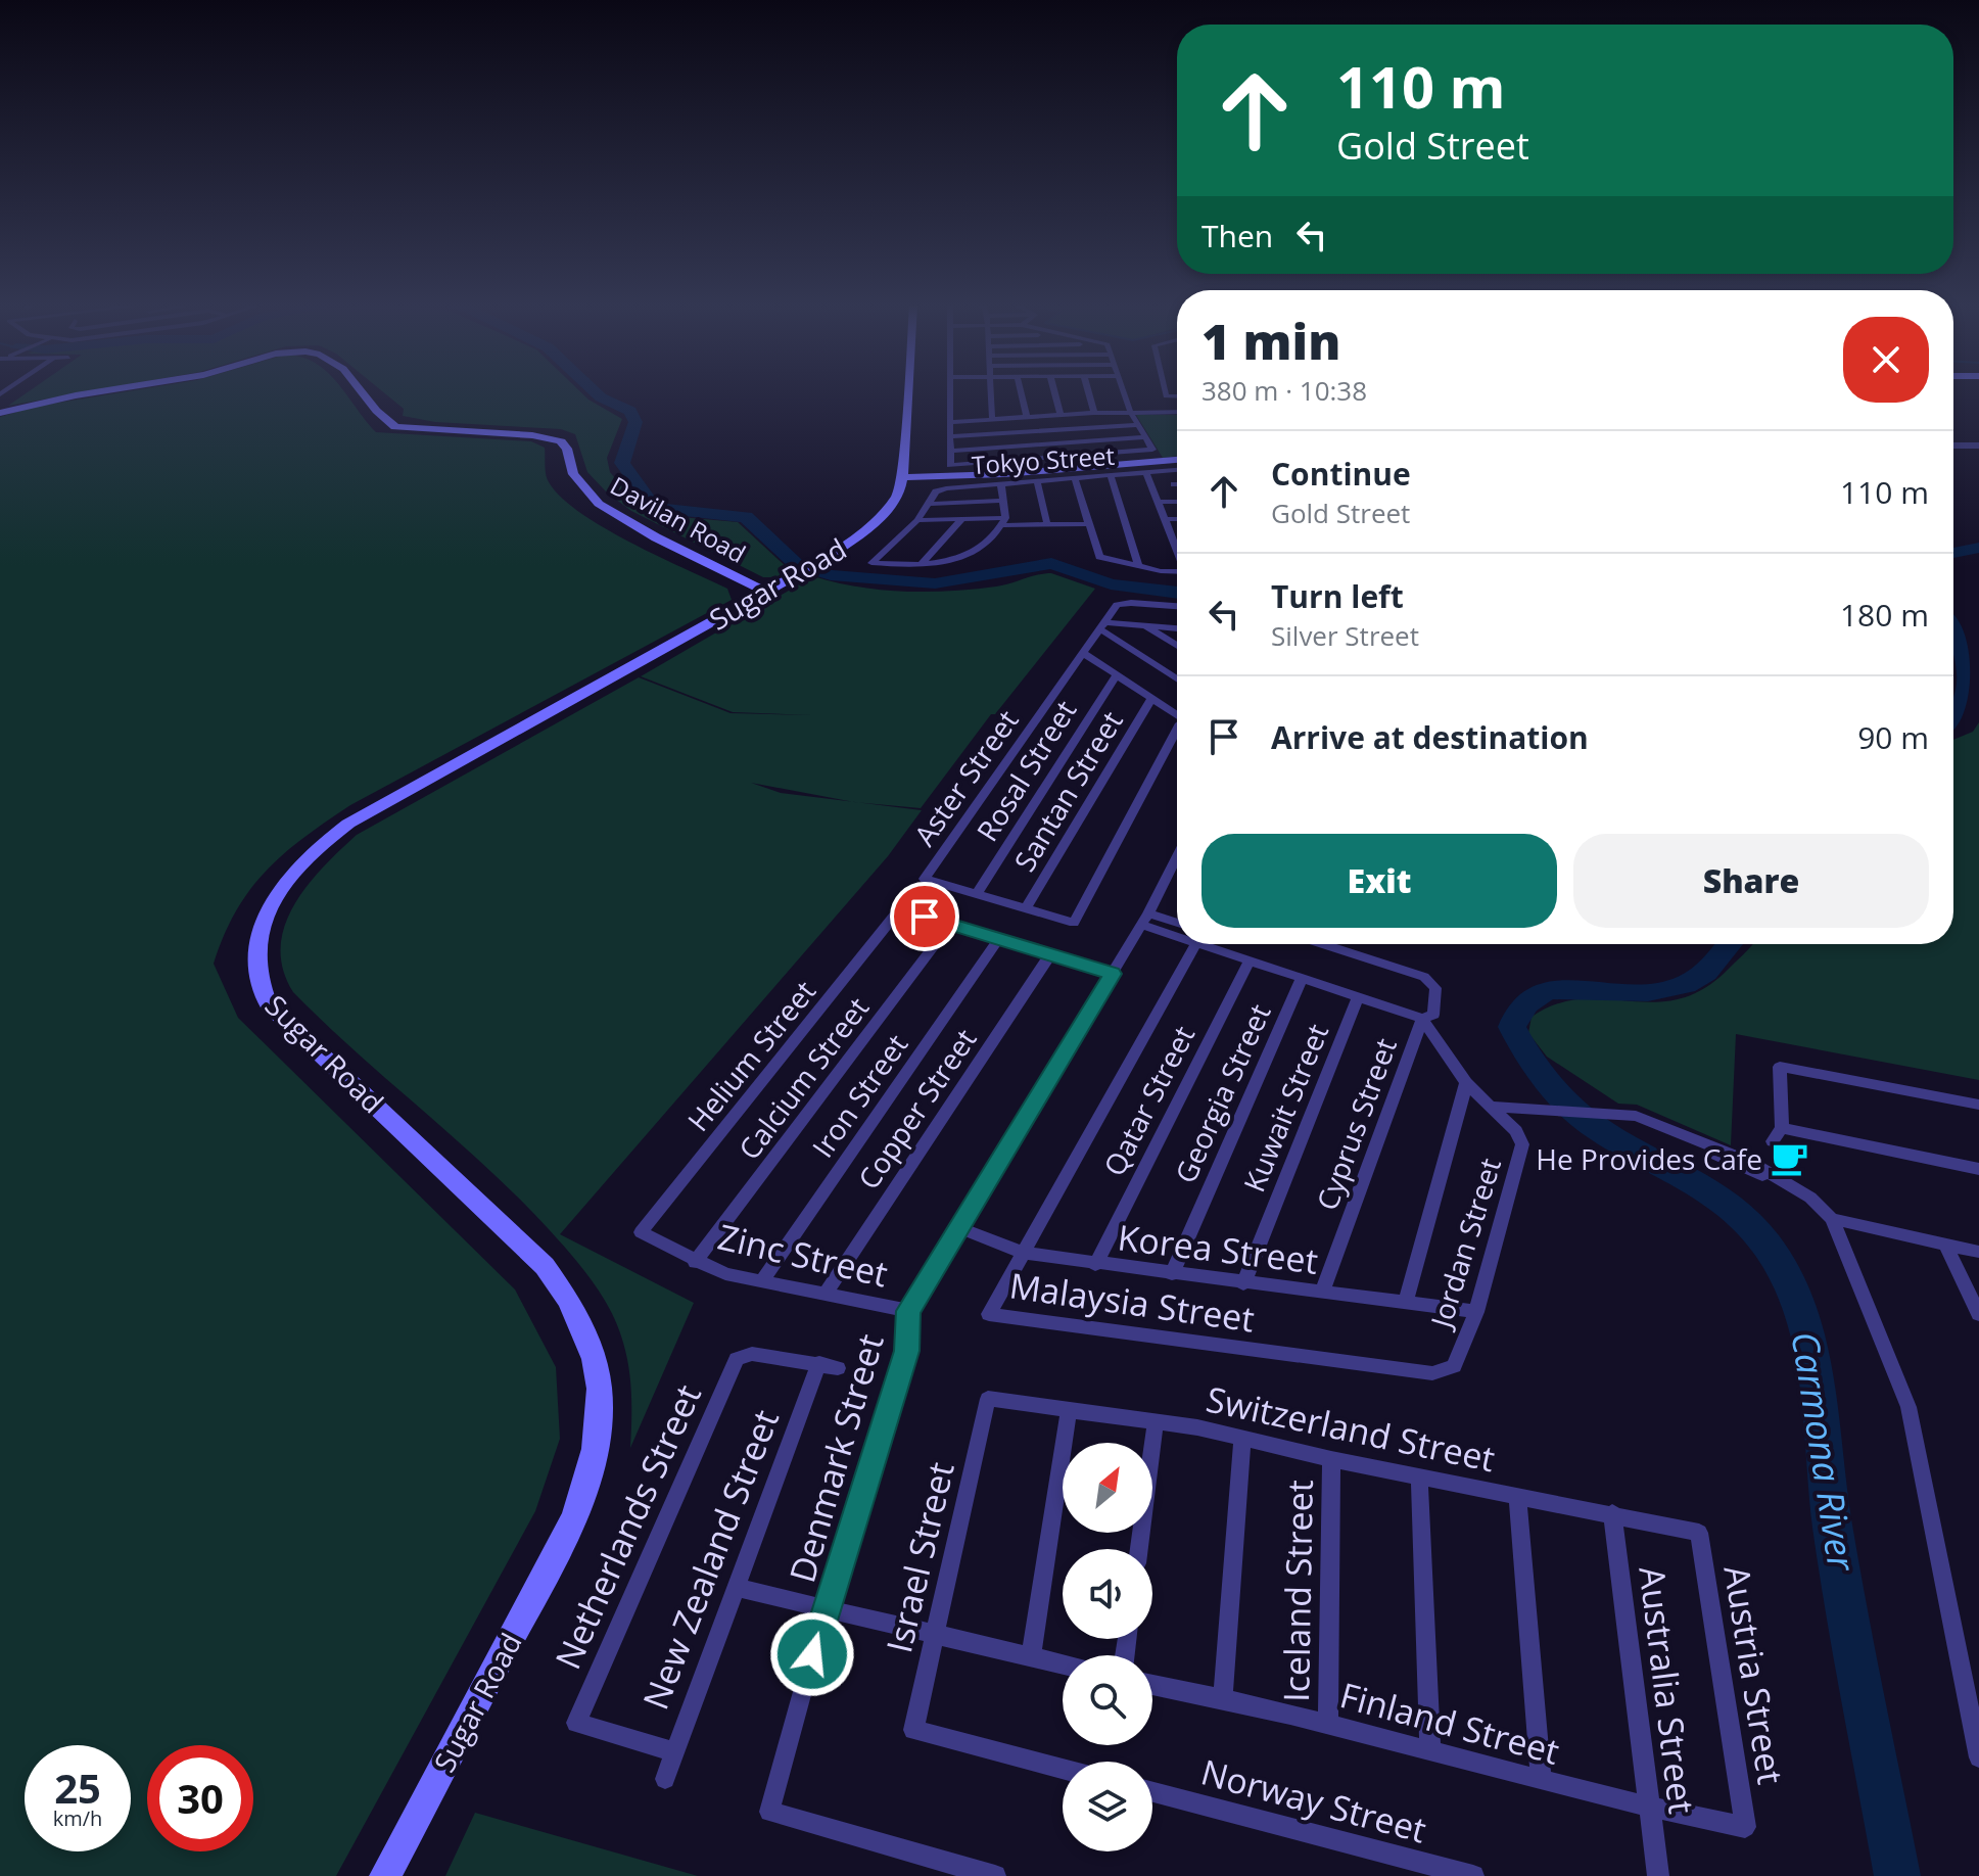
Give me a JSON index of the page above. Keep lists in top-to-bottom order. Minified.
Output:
{"streets":{"main road":["Davilan Road","Sugar Road"],"street":["Tokyo Street","Rosal Street","Aster Street","Santan Street","Helium Street","Calcium Street","Georgia Street","Iron Street","Qatar Street","Kuwait Street","Copper Street","Cyprus Street","Jordan Street","Korea Street","Zinc Street","Malaysia Street","Switzerland Street","Denmark Street","Netherlands Street","Israel Street","New Zealand Street","Iceland Street","Austria Street","Australia Street","Finland Street","Norway Street"]},"crossings":[["Davilan Road","Sugar Road"],["Rosal Street","Aster Street"],["Aster Street","Santan Street"],["Helium Street","Calcium Street"],["Helium Street","Zinc Street"],["Calcium Street","Zinc Street"],["Georgia Street","Korea Street"],["Iron Street","Zinc Street"],["Qatar Street","Korea Street"],["Kuwait Street","Korea Street"],["Copper Street","Zinc Street"],["Cyprus Street","Jordan Street"],["Cyprus Street","Korea Street"],["Jordan Street","Korea Street"],["Jordan Street","Malaysia Street"],["Korea Street","Malaysia Street"],["Zinc Street","Denmark Street"],["Switzerland Street","Israel Street"],["Switzerland Street","Iceland Street"],["Switzerland Street","Austria Street"],["Switzerland Street","Australia Street"],["Netherlands Street","New Zealand Street"],["Iceland Street","Finland Street"],["Austria Street","Finland Street"],["Australia Street","Finland Street"]],"water":["Carmona River"],"places":{"cafe":["He Provides Cafe"]},"north":"top right","page":{"turn":["110 m","Gold Street"],"then":"Then","heading":["1 min","380 m · 10:38"],"list":[{"name":"Continue","note":"Gold Street","value":"110 m"},{"name":"Turn left","note":"Silver Street","value":"180 m"},{"name":"Arrive at destination","value":"90 m"}],"buttons":["Exit","Share"],"speed":"25 km/h","limit":"30"}}
